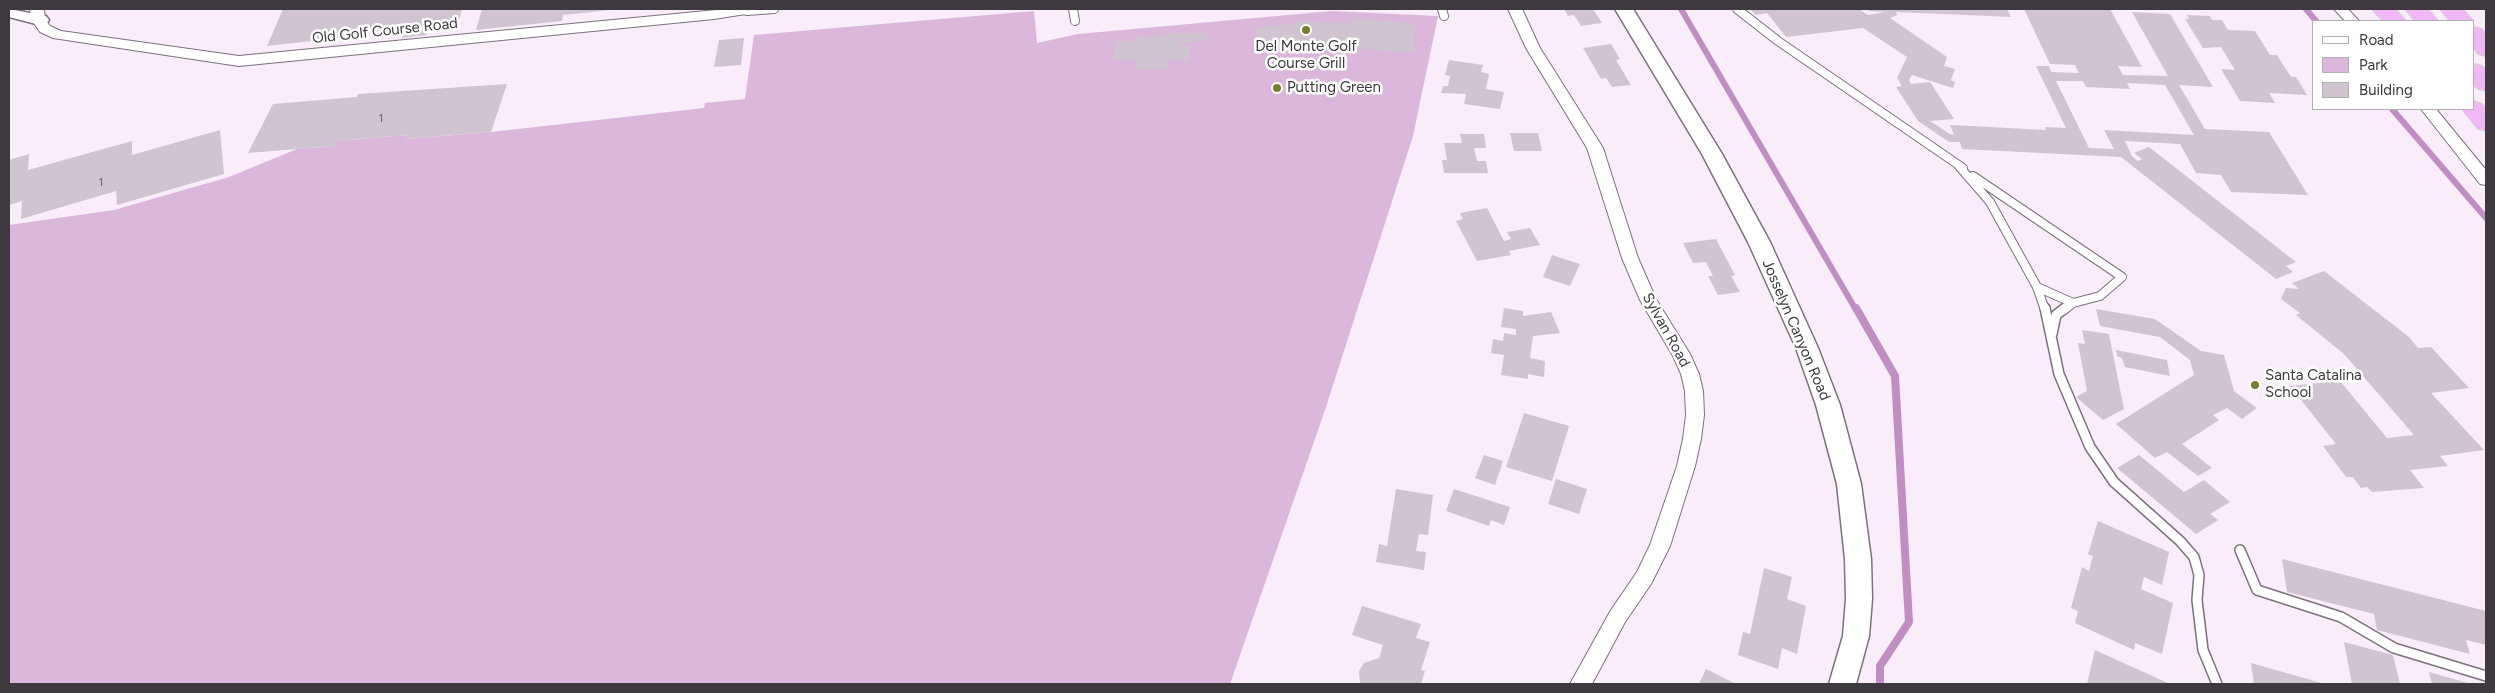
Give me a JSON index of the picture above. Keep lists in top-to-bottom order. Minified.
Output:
{"streets":{"street":["Old Golf Course Road","Sylvan Road","Josselyn Canyon Road"]},"places":["Del Monte Golf Course Grill","Putting Green","Santa Catalina School"],"house_numbers":["1","1"],"legend":["Road","Park","Building"]}
